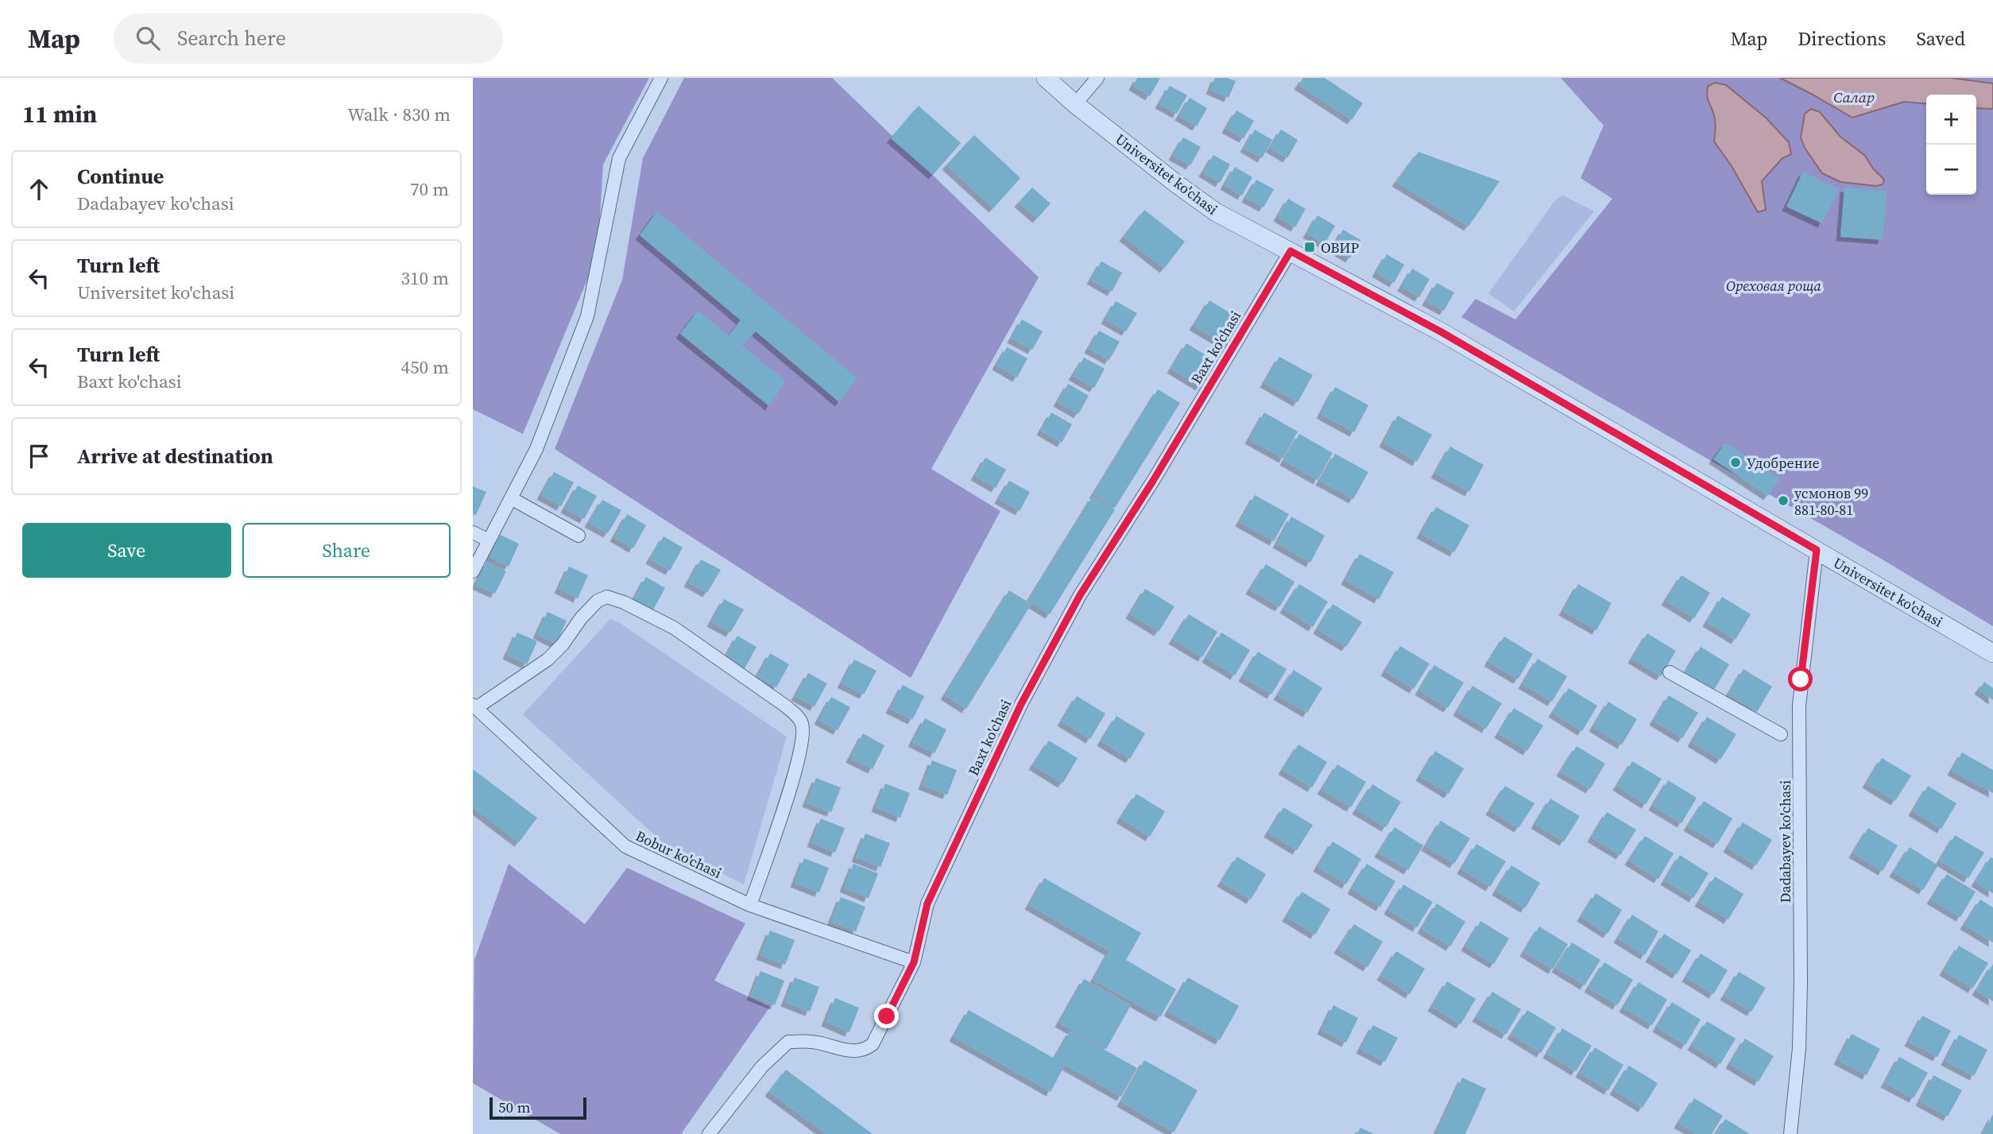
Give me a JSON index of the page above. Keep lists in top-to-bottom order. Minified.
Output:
{"streets":{"main road":["Universitet ko'chasi"],"street":["Baxt ko'chasi","Dadabayev ko'chasi","Bobur ko'chasi"]},"crossings":[["Universitet ko'chasi","Baxt ko'chasi"],["Universitet ko'chasi","Dadabayev ko'chasi"],["Baxt ko'chasi","Bobur ko'chasi"]],"water":["Салар"],"parks":["Ореховая роща"],"places":{"transit":["ОВИР"],"other":["Удобрение","усмонов 99 881-80-81"]},"scale_bar":"50 m","page":{"header":"Map","search":"Search here","nav":["Map","Directions","Saved"],"heading":["11 min","Walk · 830 m"],"map_buttons":["+","−"],"list":[["Continue","Dadabayev ko'chasi","70 m"],["Turn left","Universitet ko'chasi","310 m"],["Turn left","Baxt ko'chasi","450 m"],"Arrive at destination"],"buttons":["Save","Share"],"scale":"50 m"}}
